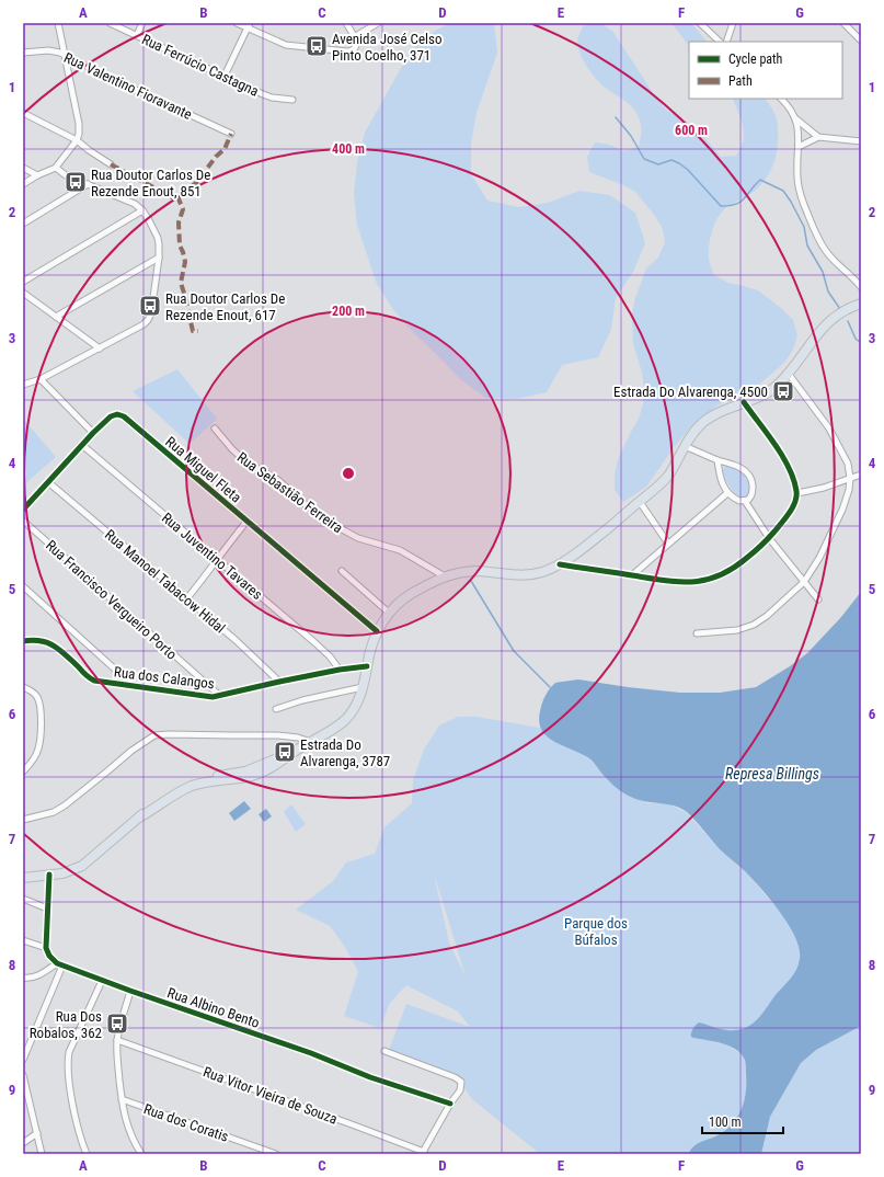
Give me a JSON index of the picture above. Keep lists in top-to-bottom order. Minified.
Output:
{"streets":{"street":["Rua Ferrúcio Castagna","Rua Valentino Fioravante","Rua Miguel Fleta","Rua Sebastião Ferreira","Rua Juventino Tavares","Rua Manoel Tabacow Hidal","Rua Francisco Vergueiro Porto","Rua dos Calangos","Rua Albino Bento","Rua Vitor Vieira de Souza","Rua dos Coratis"]},"crossings":[["Rua Miguel Fleta","Rua Juventino Tavares"],["Rua Miguel Fleta","Rua Manoel Tabacow Hidal"],["Rua Juventino Tavares","Rua dos Calangos"],["Rua Manoel Tabacow Hidal","Rua dos Calangos"],["Rua Francisco Vergueiro Porto","Rua dos Calangos"]],"water":["Represa Billings"],"parks":["Parque dos Búfalos"],"places":{"bus stop":["Avenida José Celso Pinto Coelho, 371","Rua Doutor Carlos De Rezende Enout, 851","Rua Doutor Carlos De Rezende Enout, 617","Estrada Do Alvarenga, 4500","Estrada Do Alvarenga, 3787","Rua Dos Robalos, 362"]},"legend":["Cycle path","Path"],"scale_bar":"100 m","grid":{"columns":["A","B","C","D","E","F","G"],"rows":["1","2","3","4","5","6","7","8","9"]},"rings":["600 m","400 m","200 m"]}
